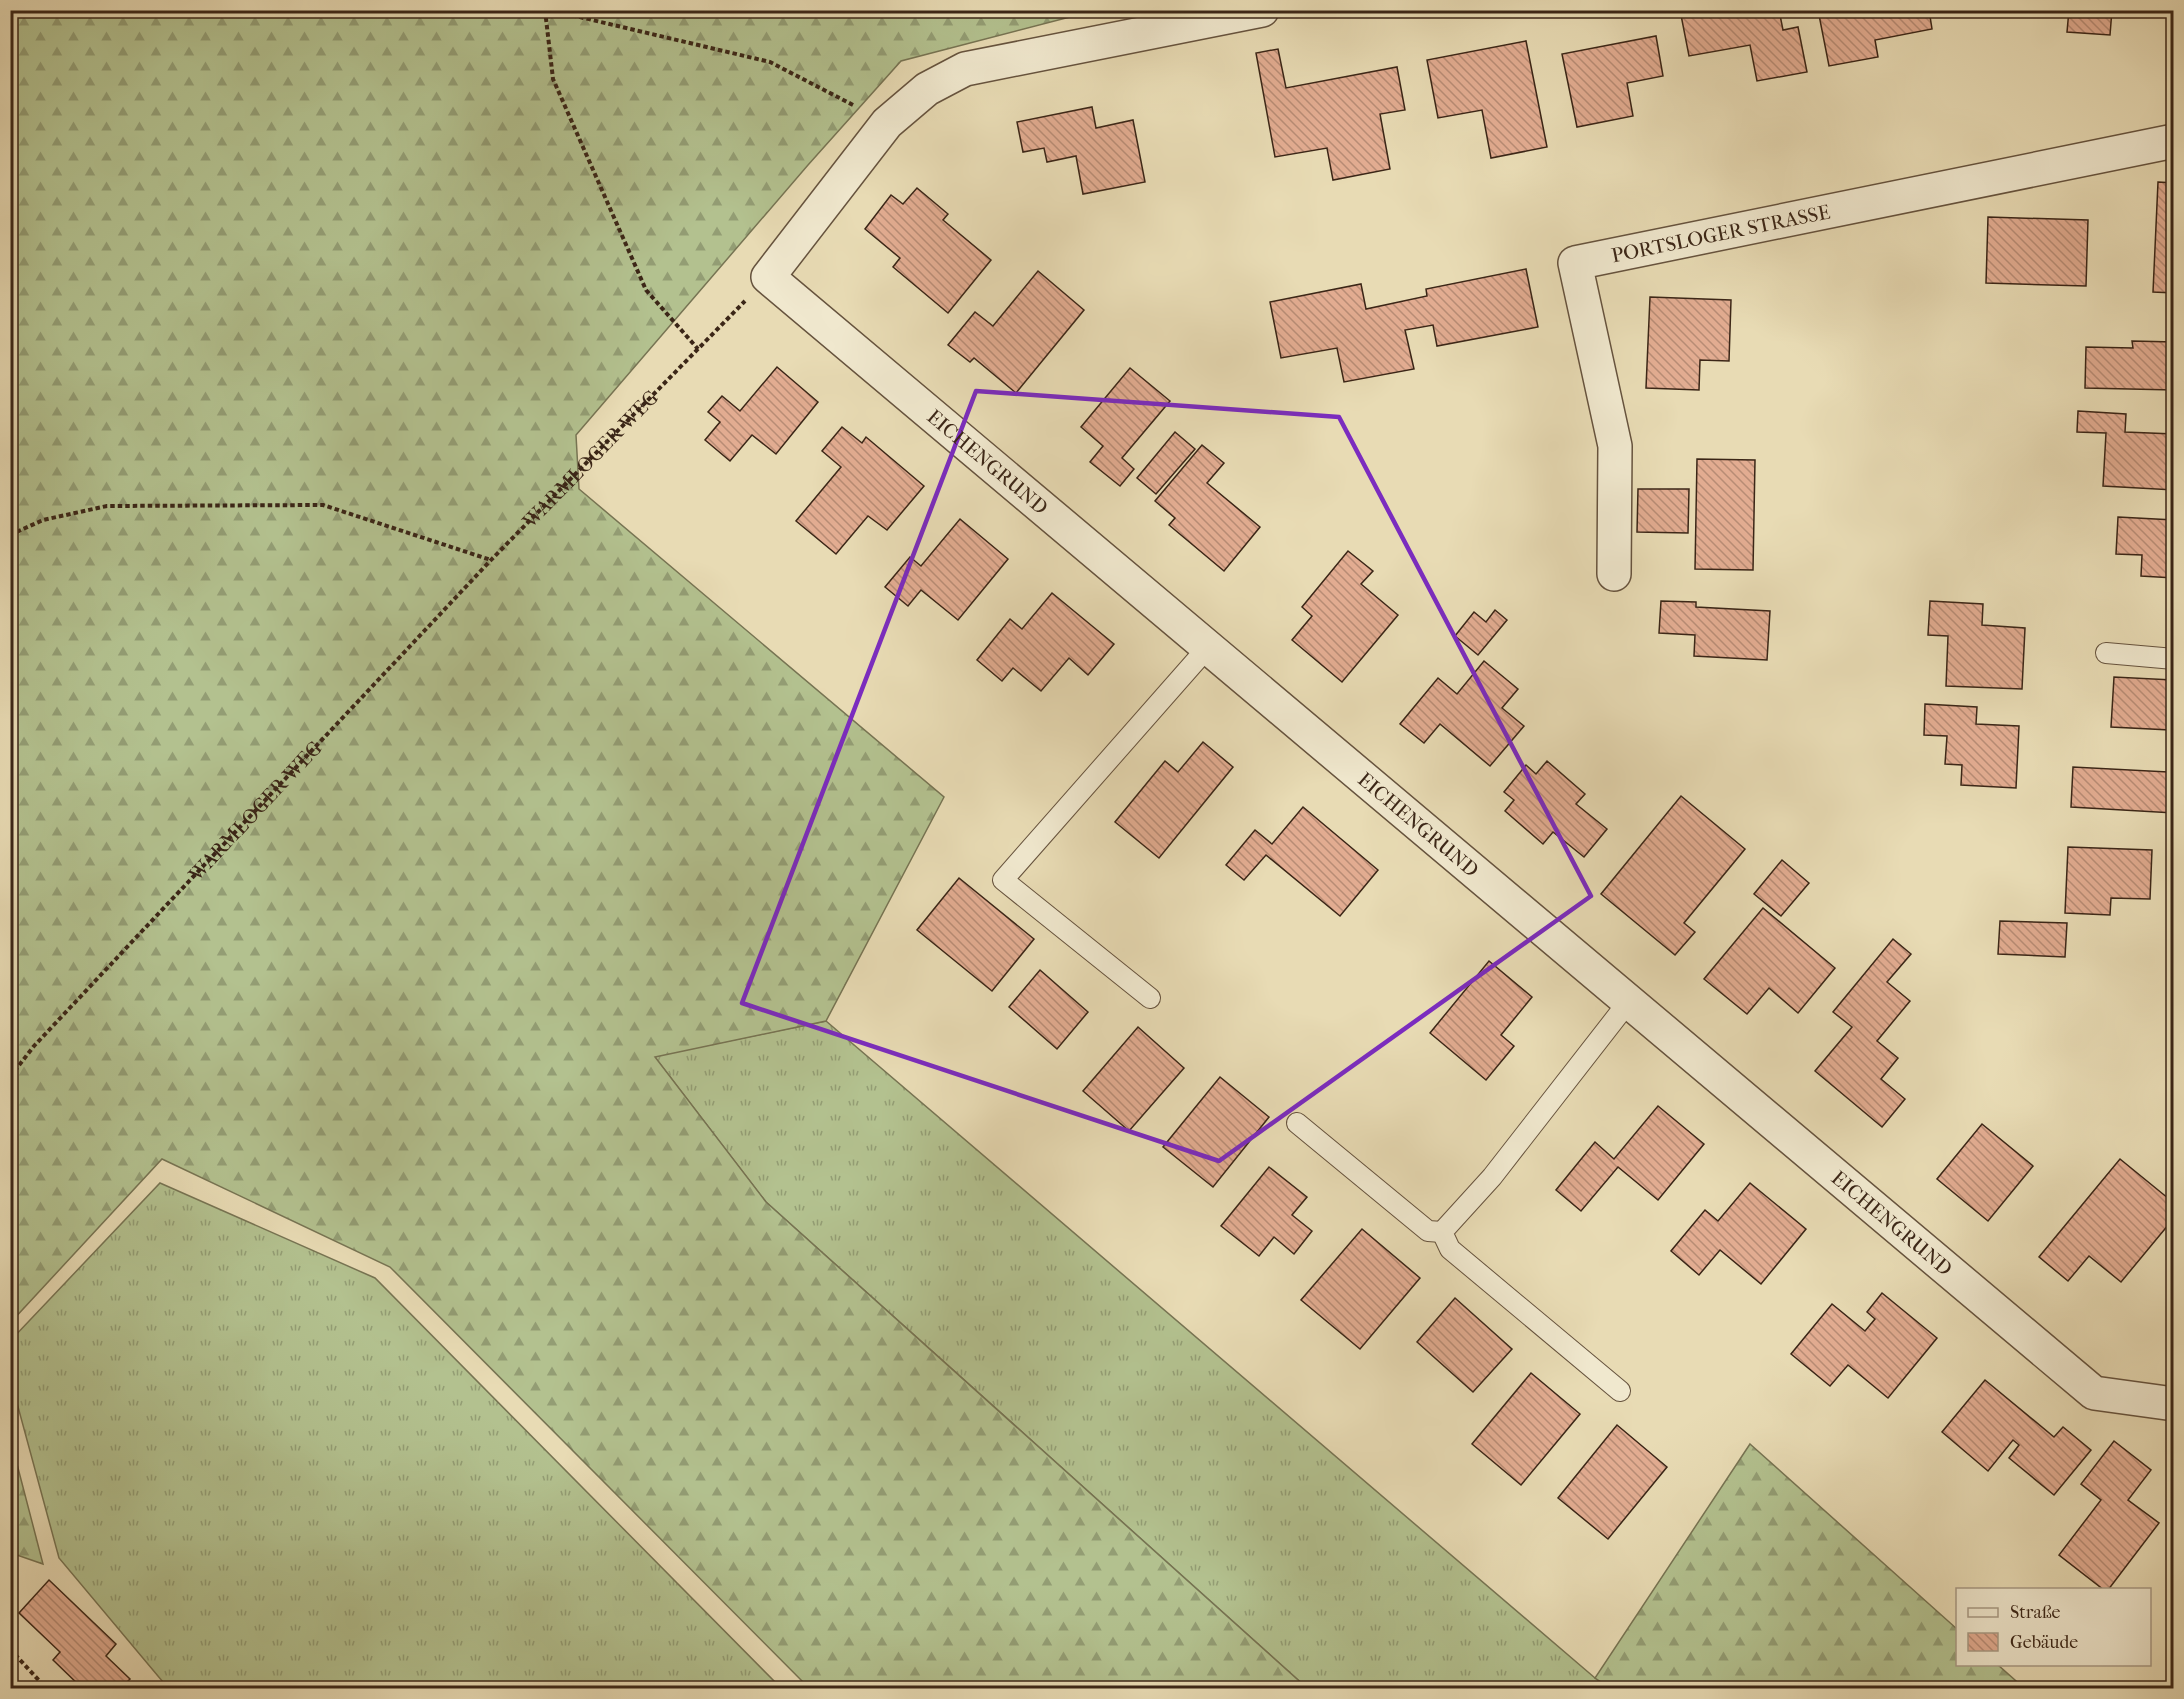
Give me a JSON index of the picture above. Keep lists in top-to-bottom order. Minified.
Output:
{"streets":{"street":["PORTSLOGER STRASSE","EICHENGRUND"],"path":["WARMLOGER WEG"]},"crossings":[["WARMLOGER WEG","EICHENGRUND"]],"legend":["Straße","Gebäude"]}
